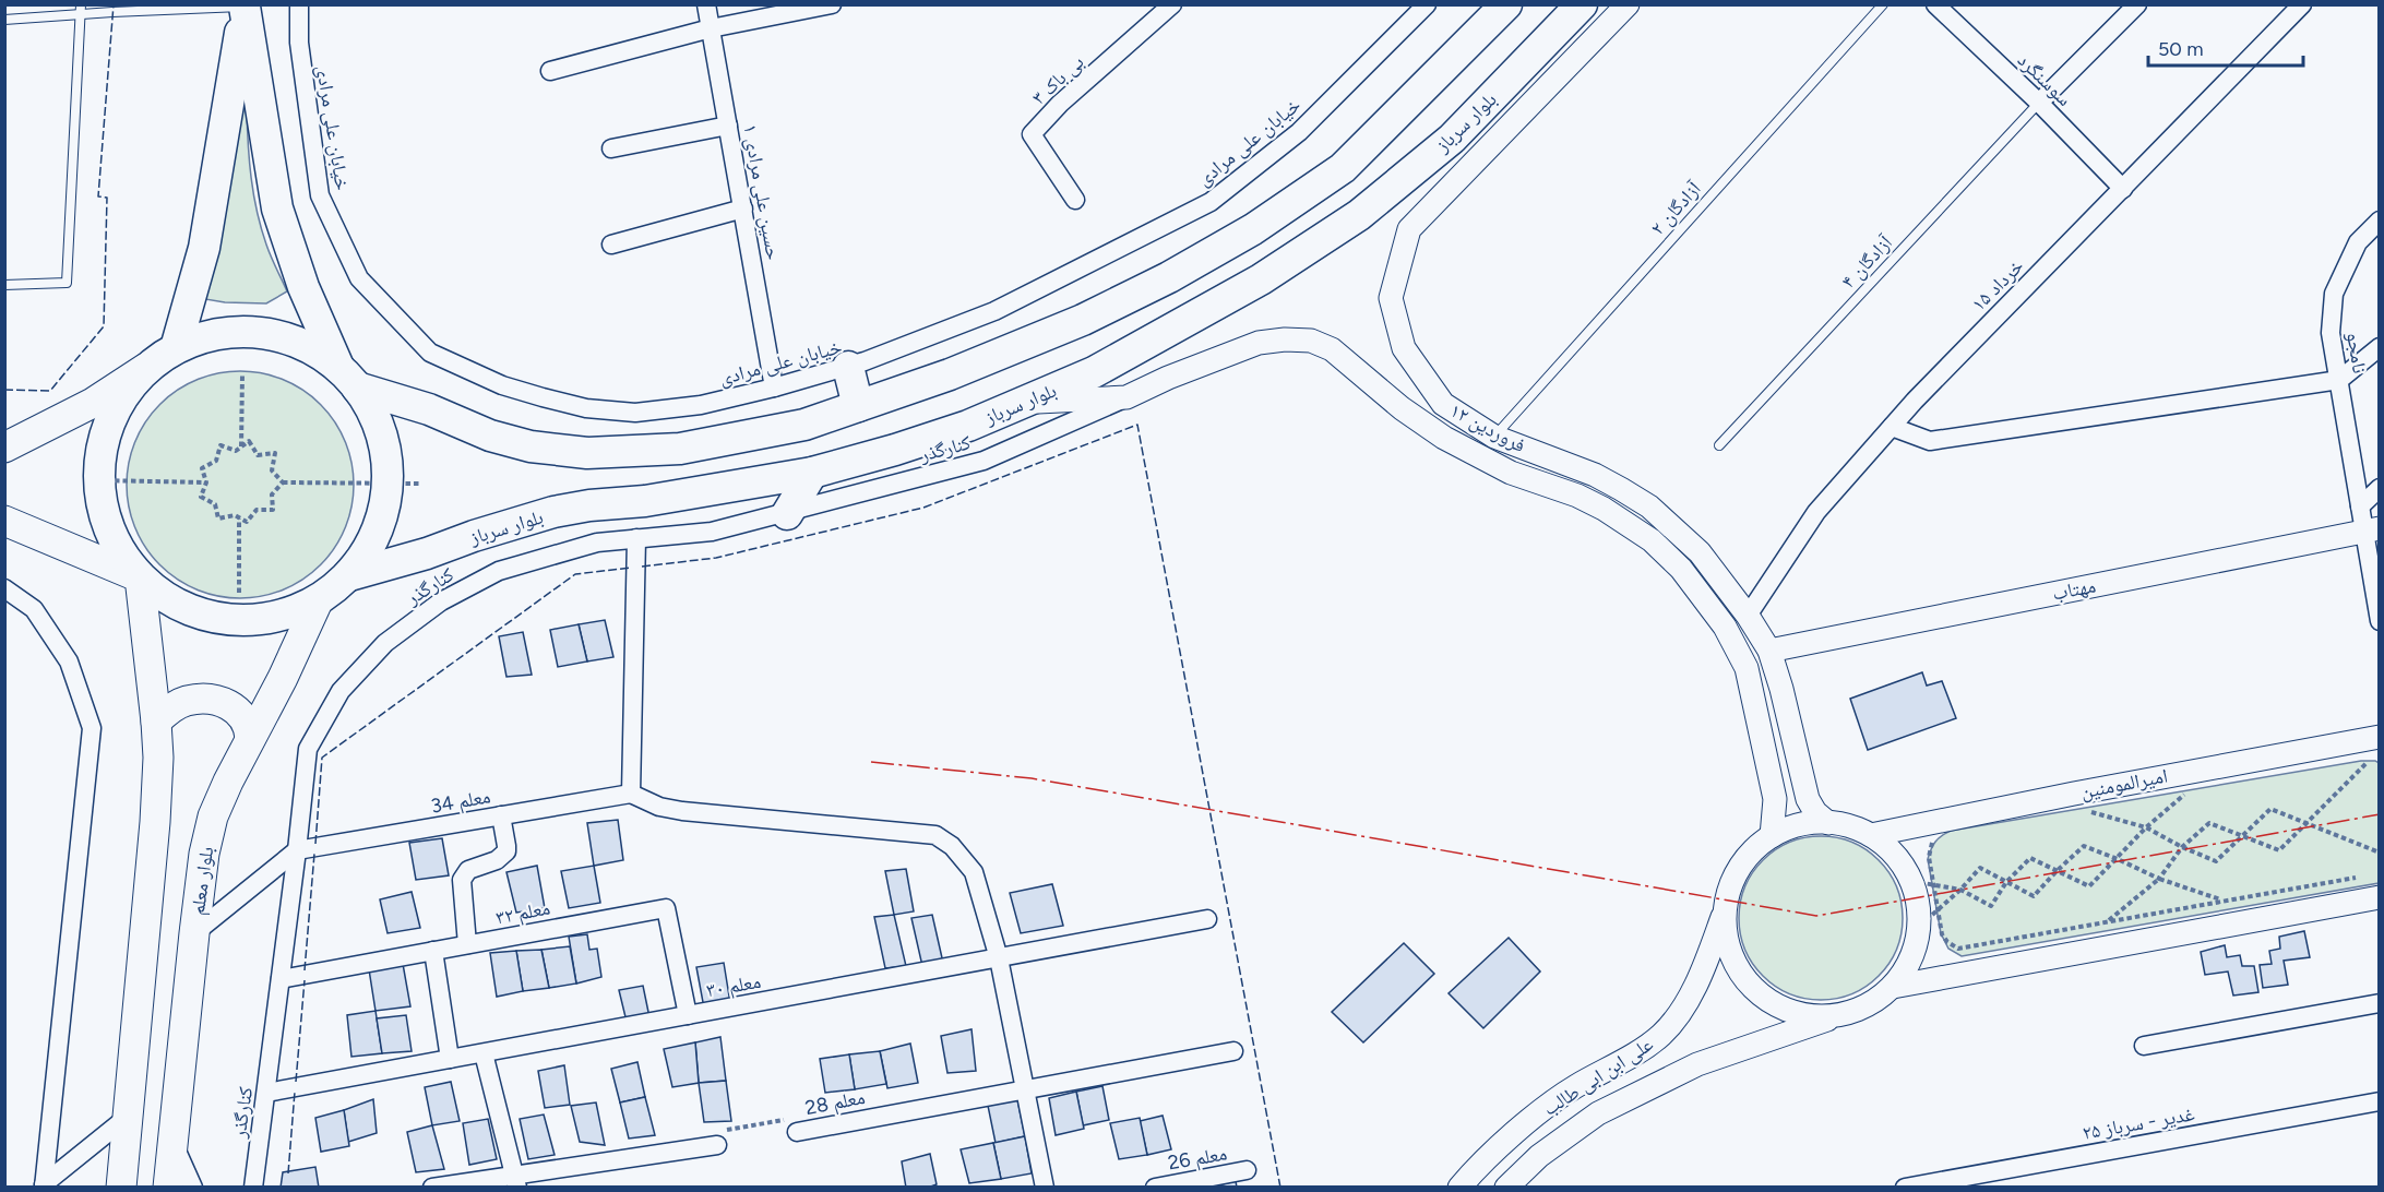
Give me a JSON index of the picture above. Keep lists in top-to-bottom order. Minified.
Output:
{"streets":{"highway":["بلوار سرباز"],"main road":["بلوار معلم"],"street":["بی باک ۳","سوسنگرد","خیابان علی مرادی","حسین علی مرادی ۱","۱۵ خرداد","نامجو","۱۲ فروردین","کنارگذر","مهتاب","امیرالمومنین","معلم 34","معلم ۳۲","معلم ۳۰","علی ابن ابی طالب","معلم 28","غدیر - سرباز ۲۵","معلم 26"],"lane":["آزادگان ۲","آزادگان ۴"]},"crossings":[["سوسنگرد","آزادگان ۴"],["سوسنگرد","۱۵ خرداد"],["بلوار سرباز","۱۲ فروردین"],["خیابان علی مرادی","حسین علی مرادی ۱"],["آزادگان ۲","۱۲ فروردین"],["۱۵ خرداد","۱۲ فروردین"],["نامجو","مهتاب"],["۱۲ فروردین","کنارگذر"],["۱۲ فروردین","مهتاب"],["۱۲ فروردین","امیرالمومنین"],["۱۲ فروردین","علی ابن ابی طالب"],["کنارگذر","معلم 34"],["کنارگذر","معلم ۳۲"],["کنارگذر","معلم ۳۰"],["امیرالمومنین","علی ابن ابی طالب"],["معلم ۳۲","معلم ۳۰"]],"scale_bar":"50 m"}
